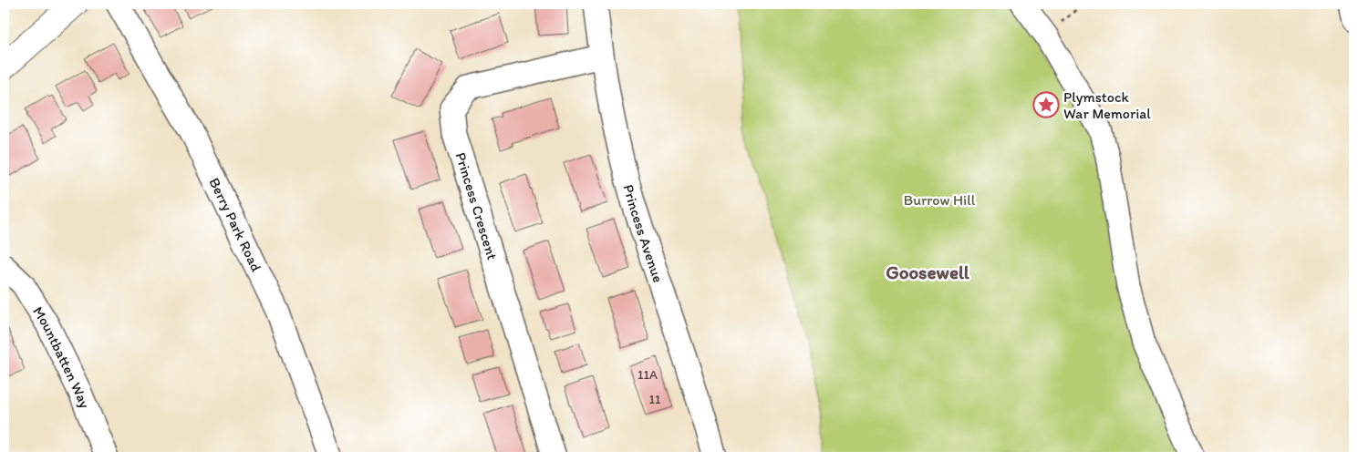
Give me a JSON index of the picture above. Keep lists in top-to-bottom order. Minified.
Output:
{"streets":{"street":["Princess Crescent","Berry Park Road","Princess Avenue","Mountbatten Way"]},"crossings":[["Princess Crescent","Princess Avenue"]],"districts":["Goosewell"],"parks":["Burrow Hill"],"places":{"place":["Plymstock War Memorial"]},"house_numbers":["11A","11"]}
